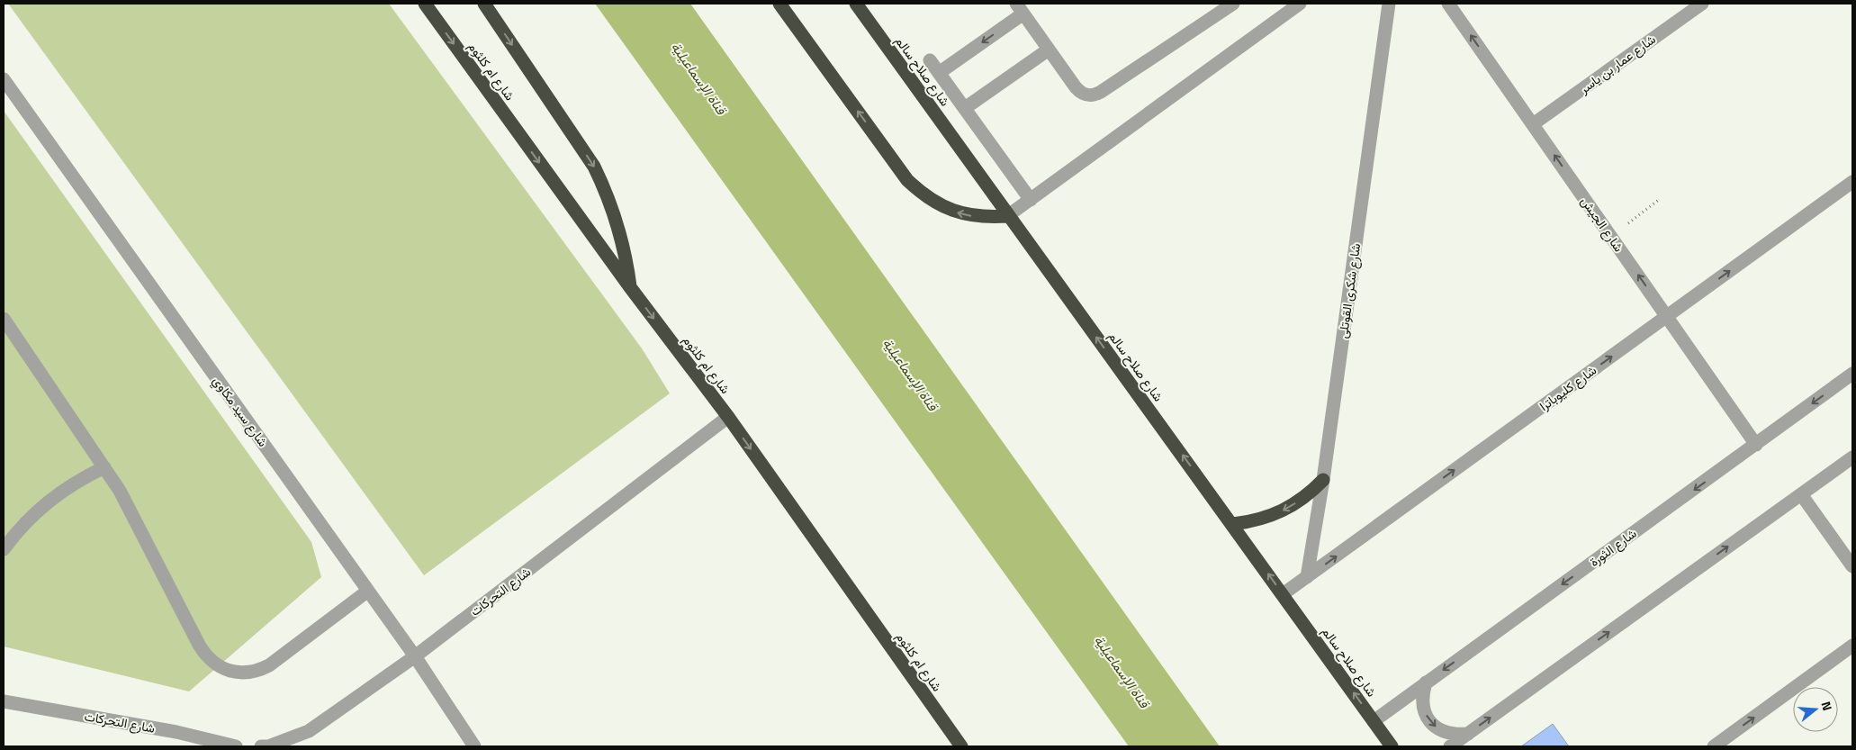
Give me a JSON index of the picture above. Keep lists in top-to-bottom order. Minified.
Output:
{"streets":{"highway":["شارع ام كلثوم","شارع صلاح سالم"],"street":["شارع عمار بن ياسر","شارع الجيش","شارع شكرى القوتلى","شارع كليوباترا","شارع سيد مكاوي","شارع الثورة","شارع التحركات"]},"crossings":[["شارع عمار بن ياسر","شارع الجيش"],["شارع ام كلثوم","شارع التحركات"],["شارع صلاح سالم","شارع كليوباترا"],["شارع صلاح سالم","شارع الثورة"],["شارع الجيش","شارع كليوباترا"],["شارع الجيش","شارع الثورة"],["شارع شكرى القوتلى","شارع كليوباترا"],["شارع سيد مكاوي","شارع التحركات"]],"one_way":["شارع صلاح سالم","شارع الجيش","شارع كليوباترا"],"water":["قناة الإسماعيلية"],"north":"right"}
